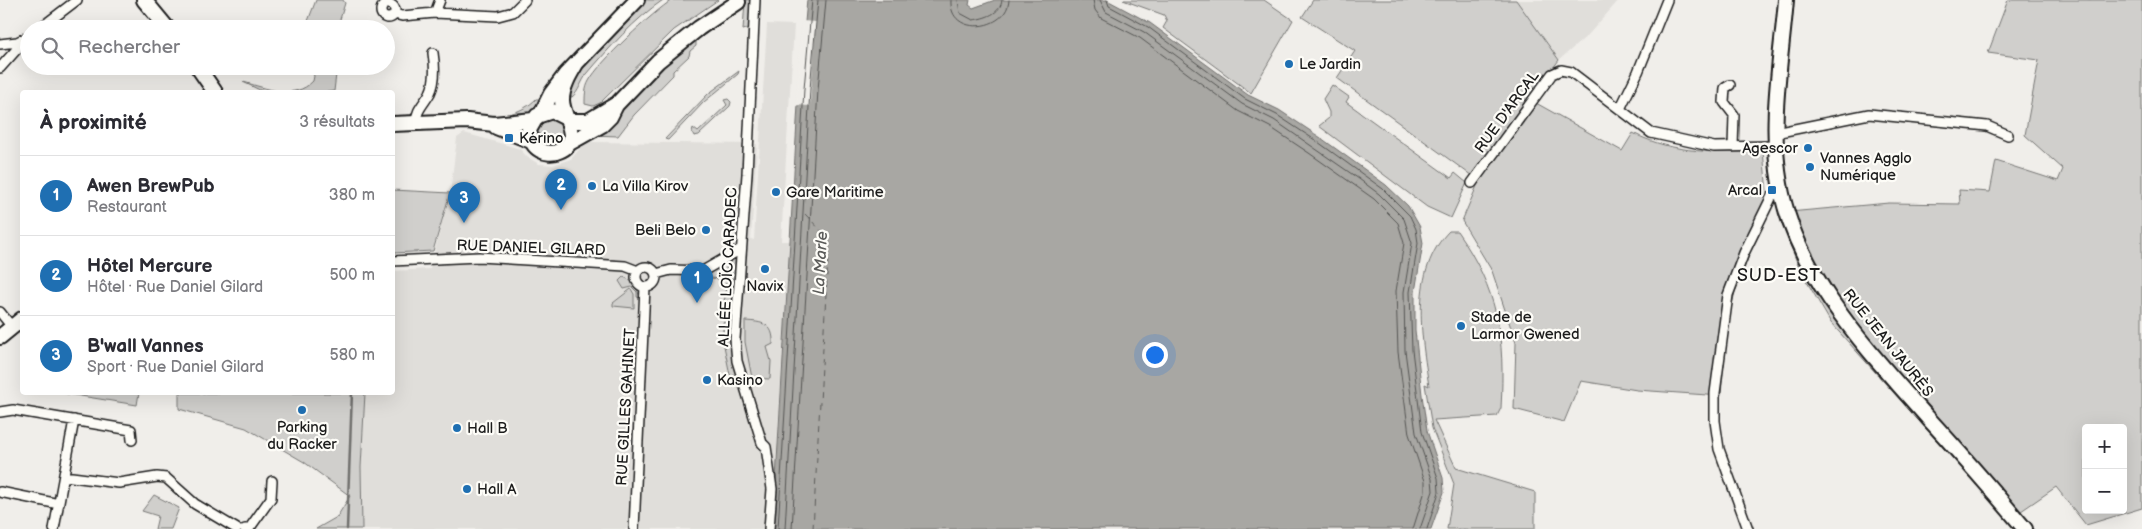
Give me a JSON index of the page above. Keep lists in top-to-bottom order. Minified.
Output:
{"streets":{"main road":["RUE JEAN JAURÈS"],"street":["RUE D'ARCAL","RUE DANIEL GILARD","ALLÉE LOÏC CARADEC","RUE GILLES GAHINET"]},"crossings":[["RUE D'ARCAL","RUE JEAN JAURÈS"],["RUE DANIEL GILARD","RUE GILLES GAHINET"]],"districts":["SUD-EST"],"water":["La Marle"],"places":{"other":["Le Jardin","Agescor","Vannes Agglo Numérique","La Villa Kirov","Gare Maritime","Beli Belo","Navix","Stade de Larmor Gwened","Kasino","Parking du Racker","Hall B","Hall A"],"transit":["Kérino","Arcal"]},"page":{"search":"Rechercher","heading":["À proximité","3 résultats"],"list":[{"mark":"1","name":"Awen BrewPub","note":"Restaurant","value":"380 m"},{"mark":"2","name":"Hôtel Mercure","note":"Hôtel · Rue Daniel Gilard","value":"500 m"},{"mark":"3","name":"B'wall Vannes","note":"Sport · Rue Daniel Gilard","value":"580 m"}],"pins":["2","3","1"],"map_buttons":["+","−"]}}
